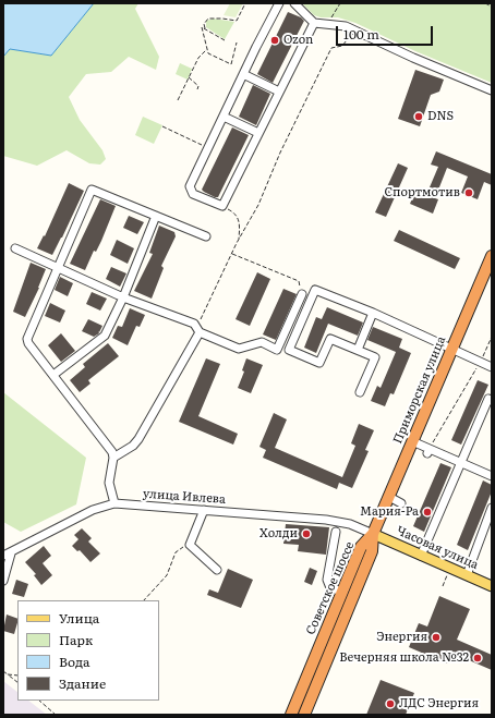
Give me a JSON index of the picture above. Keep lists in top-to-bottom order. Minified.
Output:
{"streets":{"highway":["Приморская улица","Советское шоссе"],"main road":["Часовая улица"],"street":["улица Ивлева"]},"crossings":[["Приморская улица","улица Ивлева"],["Приморская улица","Часовая улица"],["Приморская улица","Советское шоссе"],["улица Ивлева","Часовая улица"],["улица Ивлева","Советское шоссе"],["Часовая улица","Советское шоссе"]],"places":["Ozon","DNS","Спортмотив","Мария-Ра","Холди","Энергия","Вечерняя школа №32","ЛДС Энергия"],"legend":["Улица","Парк","Вода","Здание"],"scale_bar":"100 m"}
